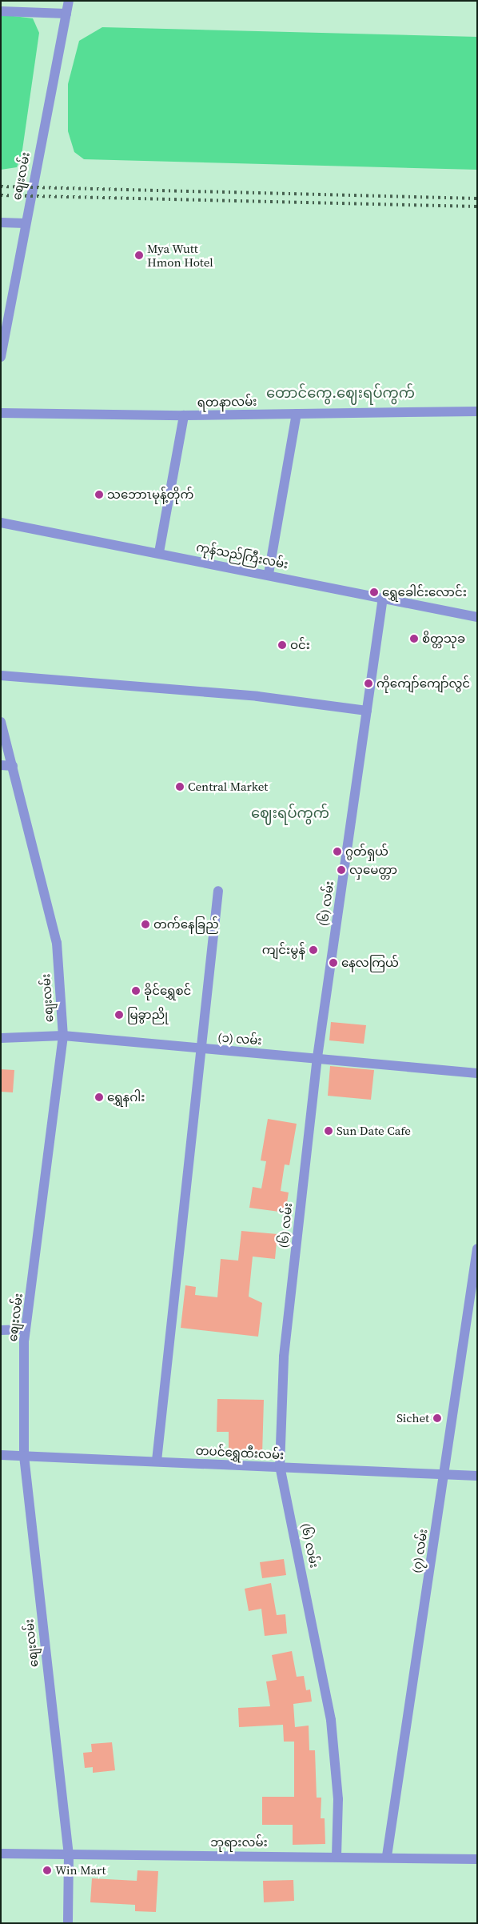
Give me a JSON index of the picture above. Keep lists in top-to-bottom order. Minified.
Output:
{"streets":{"street":["စျေးလမ်း","ရတနာလမ်း","ကုန်သည်ကြီးလမ်း","(၆) လမ်း","(၁) လမ်း","တပင်ရွှေထီးလမ်း","(၇) လမ်း","ဘုရားလမ်း"]},"crossings":[["စျေးလမ်း","(၁) လမ်း"],["စျေးလမ်း","တပင်ရွှေထီးလမ်း"],["စျေးလမ်း","ဘုရားလမ်း"],["ကုန်သည်ကြီးလမ်း","(၆) လမ်း"],["(၆) လမ်း","(၁) လမ်း"],["(၆) လမ်း","တပင်ရွှေထီးလမ်း"],["(၆) လမ်း","ဘုရားလမ်း"],["တပင်ရွှေထီးလမ်း","(၇) လမ်း"],["(၇) လမ်း","ဘုရားလမ်း"]],"districts":["တောင်ကွေ.ဈေးရပ်ကွက်","ဈေးရပ်ကွက်"],"places":["Mya Wutt Hmon Hotel","သဘောၤမုန့်တိုက်","ရွှေခေါင်းလောင်း","စိတ္တသုခ","ဝင်း","ကိုကျော်ကျော်လွင်","Central Market","ဂွတ်ရှယ်","လှမေတ္တာ","တက်နေခြည်","ကျင်းမွန်","နေလကြယ်","ခိုင်ရွှေစင်","မြခွာညို","ရွှေနဂါး","Sun Date Cafe","Sichet","Win Mart"]}
